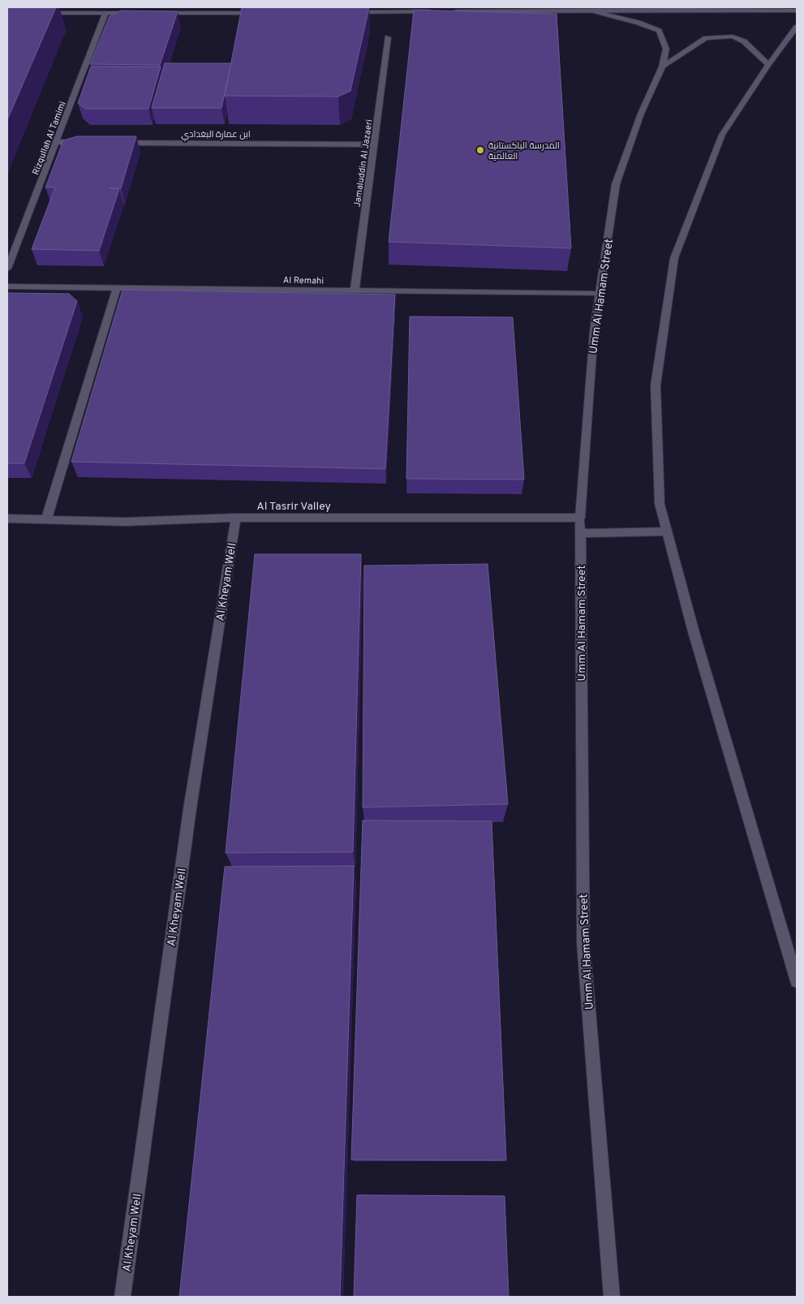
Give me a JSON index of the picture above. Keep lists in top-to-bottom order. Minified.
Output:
{"streets":{"street":["ابن عمارة البغدادي","Rizqullah Al Tamimi","Jamaluddin Al Jazaeri","Al Remahi","Umm Al Hamam Street","Al Tasrir Valley","Al Kheyam Well"]},"crossings":[["ابن عمارة البغدادي","Jamaluddin Al Jazaeri"],["Jamaluddin Al Jazaeri","Al Remahi"],["Al Remahi","Umm Al Hamam Street"],["Umm Al Hamam Street","Al Tasrir Valley"],["Al Tasrir Valley","Al Kheyam Well"]],"places":["المدرسة الباكستانية العالمية"]}
